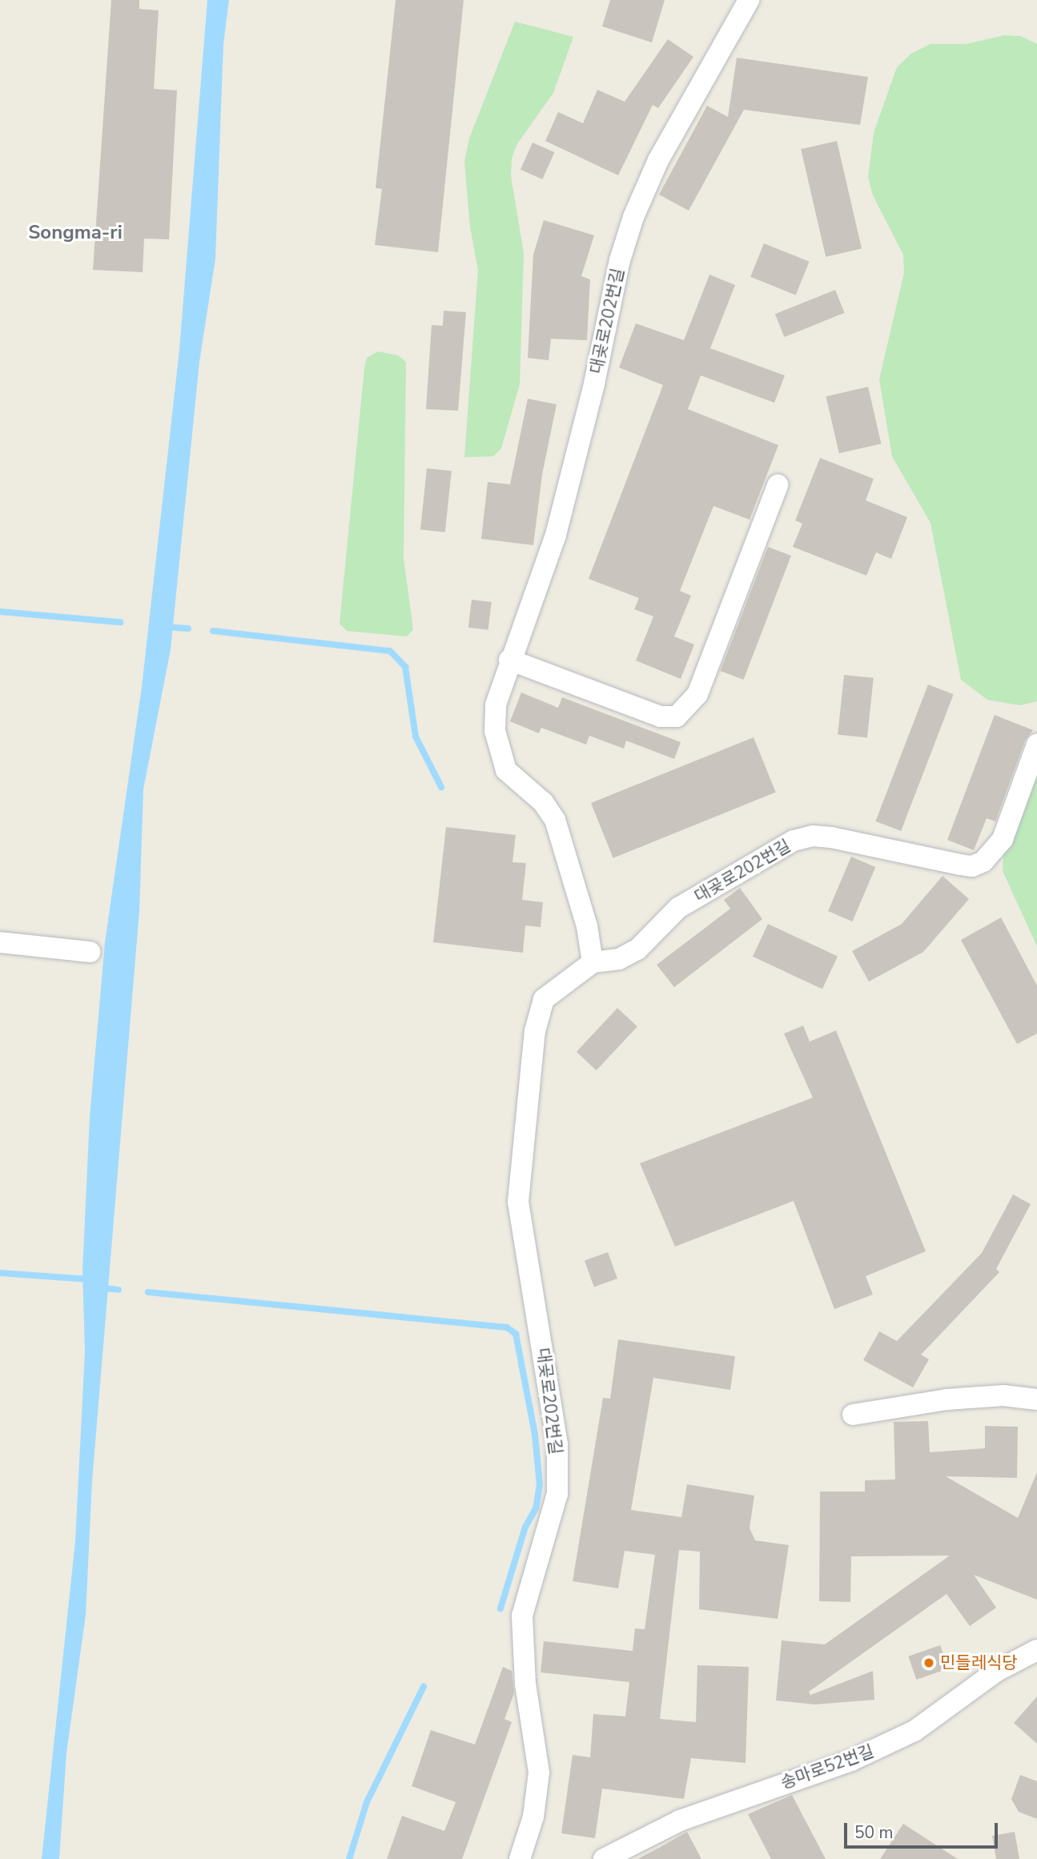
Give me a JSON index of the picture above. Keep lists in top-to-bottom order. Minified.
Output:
{"streets":{"street":["대곶로202번길","송마로52번길"]},"districts":["Songma-ri"],"places":["민들레식당"],"scale_bar":"50 m"}
